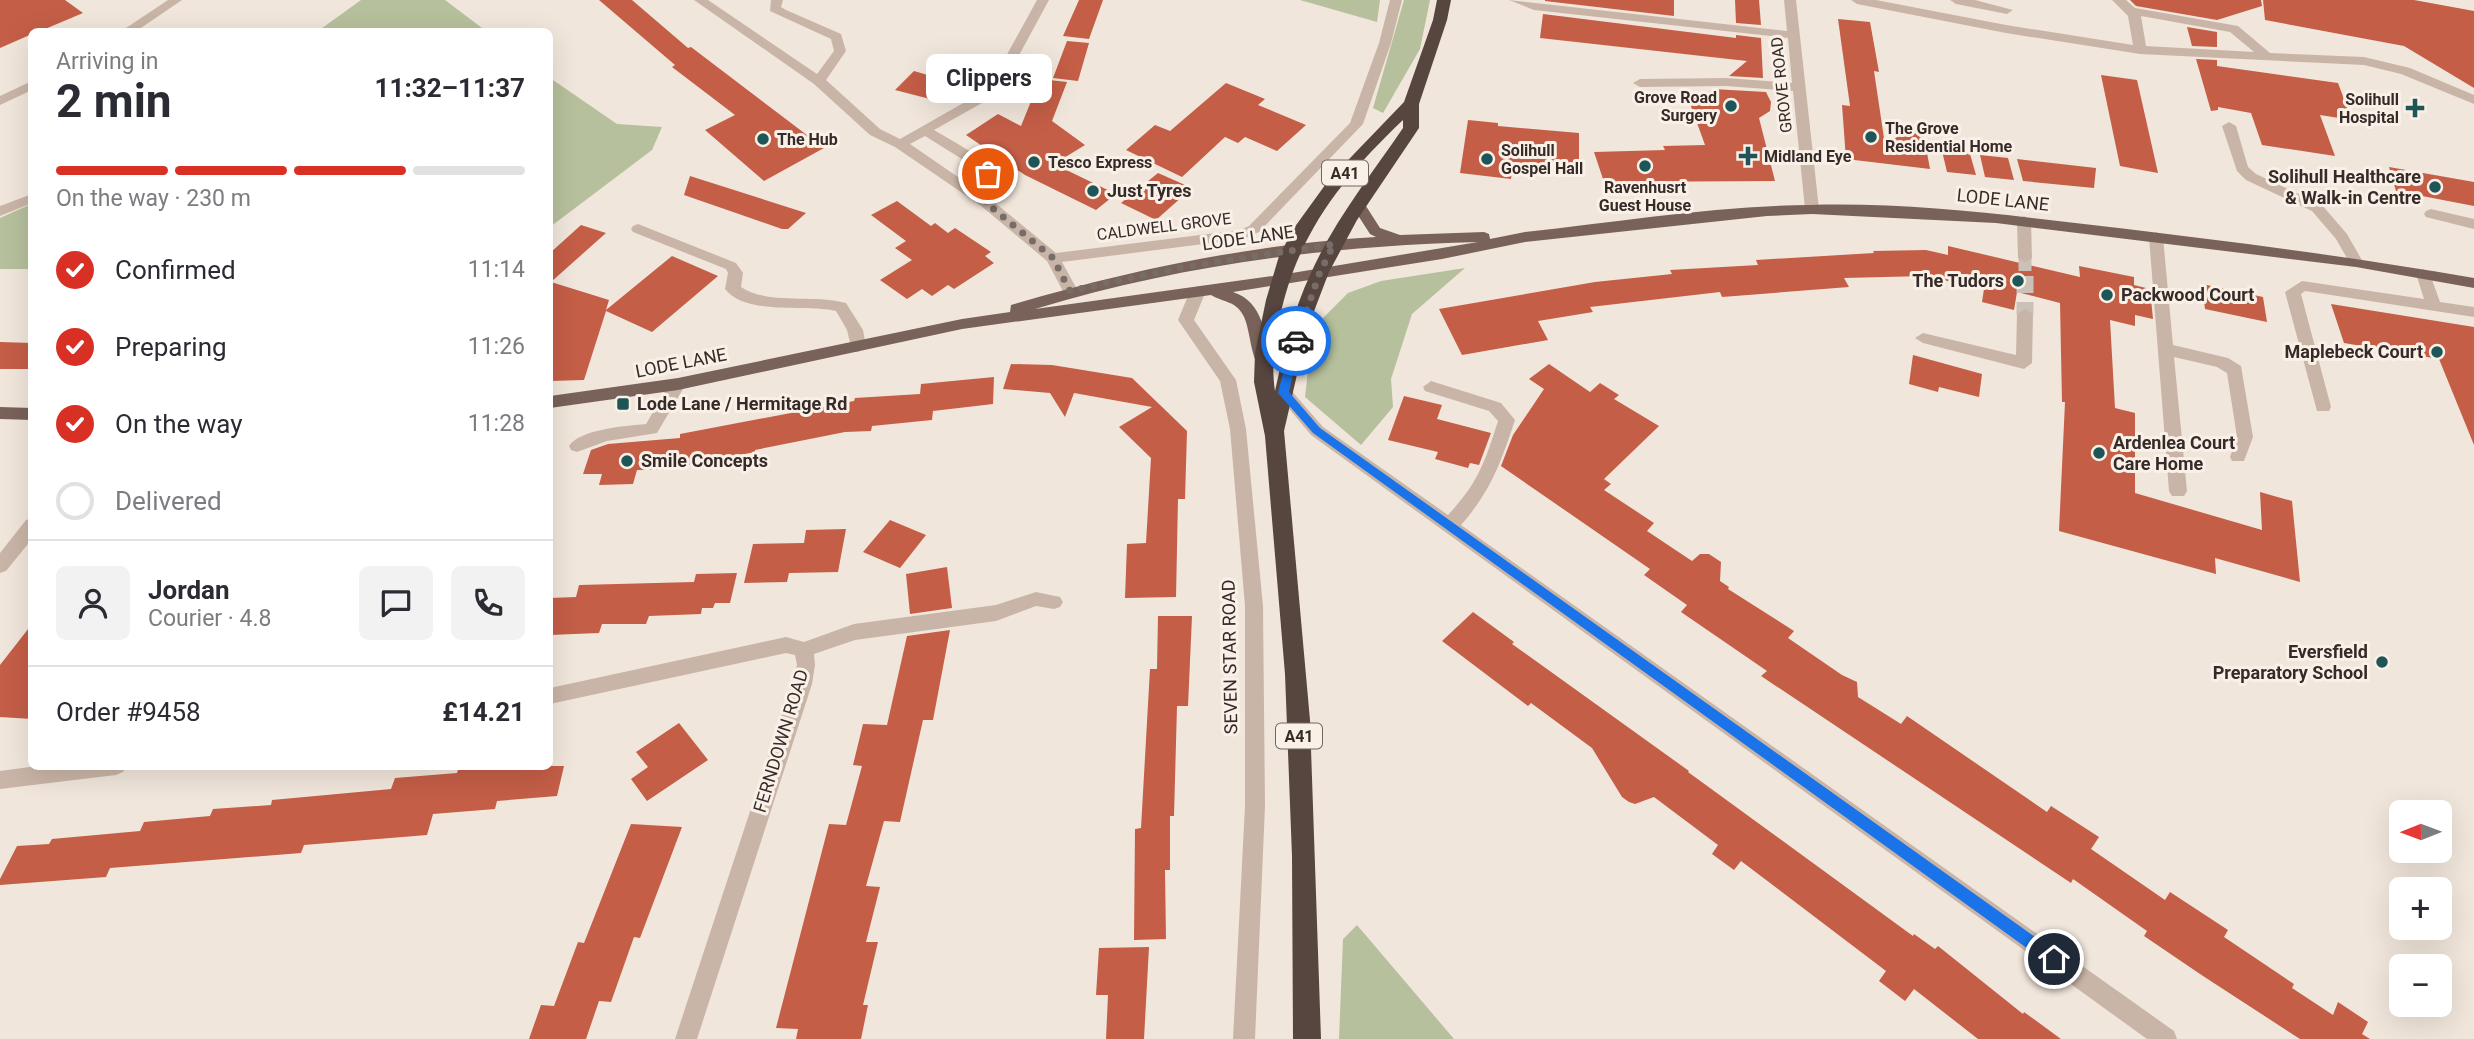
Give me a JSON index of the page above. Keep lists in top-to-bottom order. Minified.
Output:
{"streets":{"highway":["A41"],"main road":["LODE LANE"],"street":["GROVE ROAD","CALDWELL GROVE","SEVEN STAR ROAD","FERNDOWN ROAD"]},"crossings":[["GROVE ROAD","LODE LANE"],["A41","LODE LANE"],["LODE LANE","SEVEN STAR ROAD"]],"places":{"other":["Grove Road Surgery","The Grove Residential Home","The Hub","Solihull Gospel Hall","Tesco Express","Ravenhusrt Guest House","Clippers","Solihull Healthcare & Walk-in Centre","Just Tyres","The Tudors","Packwood Court","Maplebeck Court","Ardenlea Court Care Home","Smile Concepts","Eversfield Preparatory School"],"health":["Solihull Hospital","Midland Eye"],"transit":["Lode Lane / Hermitage Rd"]},"north":"left","page":{"heading":["2 min","Arriving in","11:32–11:37"],"panel":["Jordan","Courier · 4.8","Order #9458","£14.21"],"bubble":"Clippers","bar":"On the way · 230 m","list":[["Confirmed","11:14"],["Preparing","11:26"],["On the way","11:28"],"Delivered"],"map_buttons":["+","−"]}}
